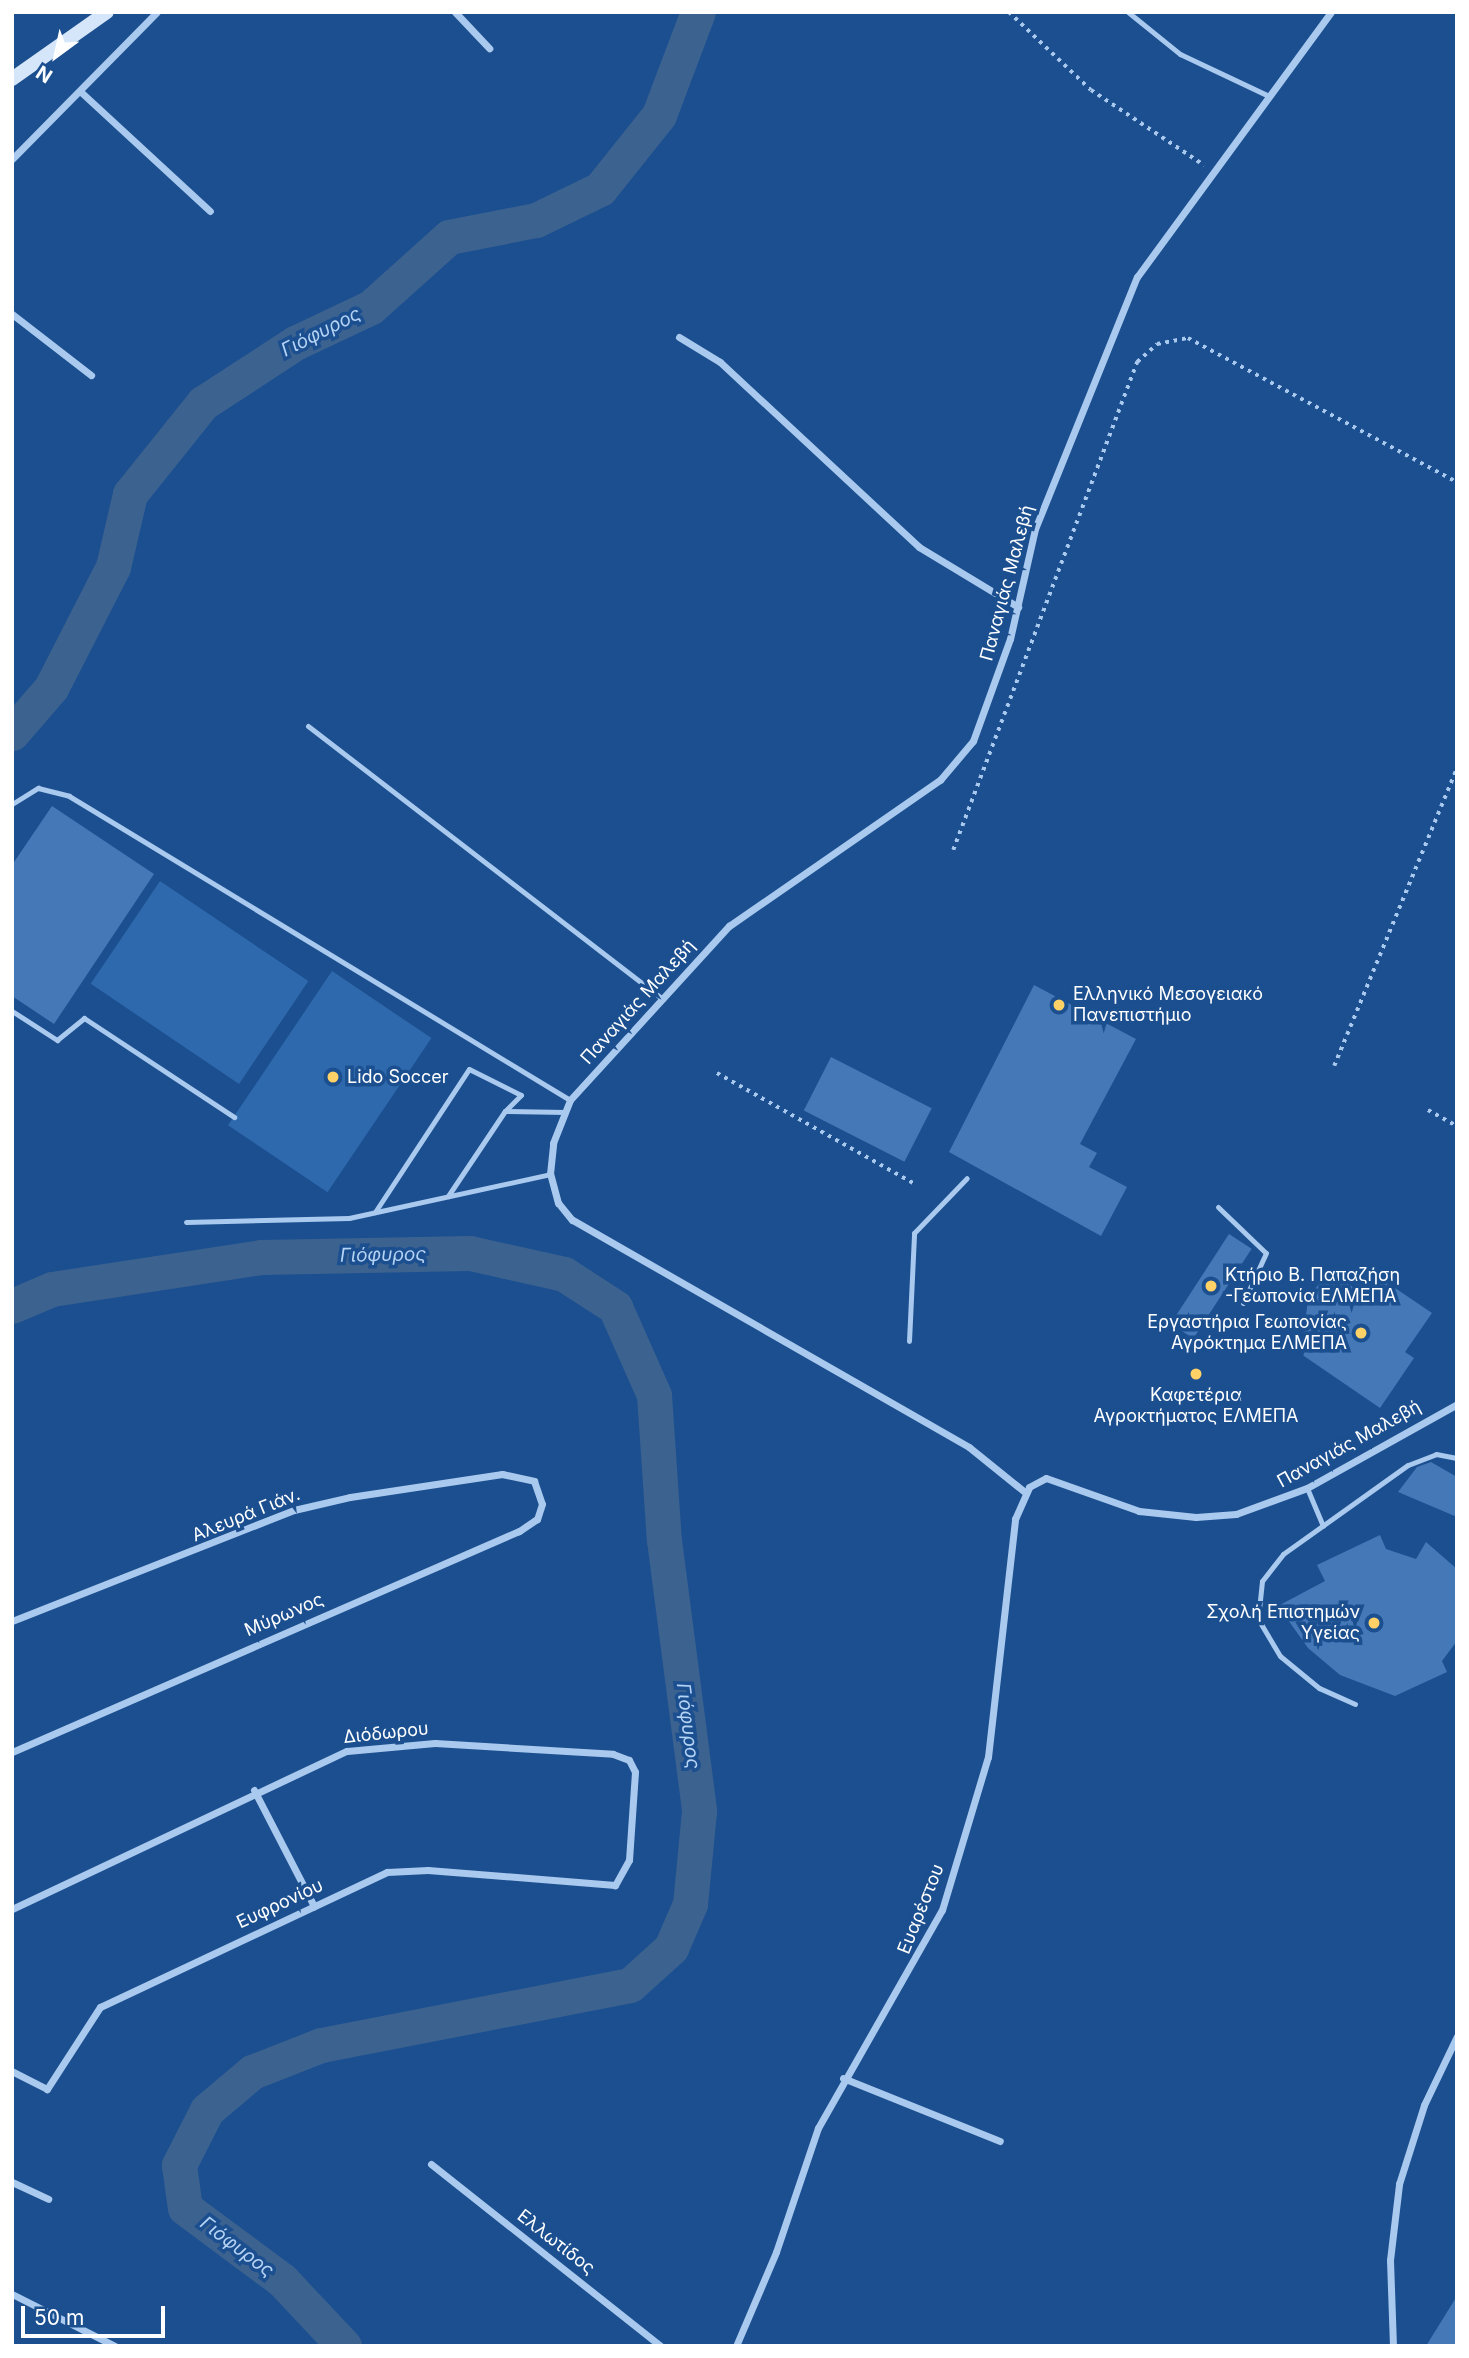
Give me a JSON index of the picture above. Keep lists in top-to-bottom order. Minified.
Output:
{"streets":{"street":["Παναγιάς Μαλεβή","Αλευρά Γιάν.","Μύρωνος","Διόδωρου","Ευφρονίου","Ευαρέστου","Ελλωτίδος"]},"crossings":[["Παναγιάς Μαλεβή","Ευαρέστου"],["Αλευρά Γιάν.","Μύρωνος"],["Διόδωρου","Ευφρονίου"]],"water":["Γιόφυρος"],"places":["Ελληνικό Μεσογειακό Πανεπιστήμιο","Lido Soccer","Κτήριο Β. Παπαζήση -Γεωπονία ΕΛΜΕΠΑ","Εργαστήρια Γεωπονίας Αγρόκτημα ΕΛΜΕΠΑ","Καφετέρια Αγροκτήματος ΕΛΜΕΠΑ","Σχολή Επιστημών Υγείας"],"scale_bar":"50 m","north":"bottom left"}
